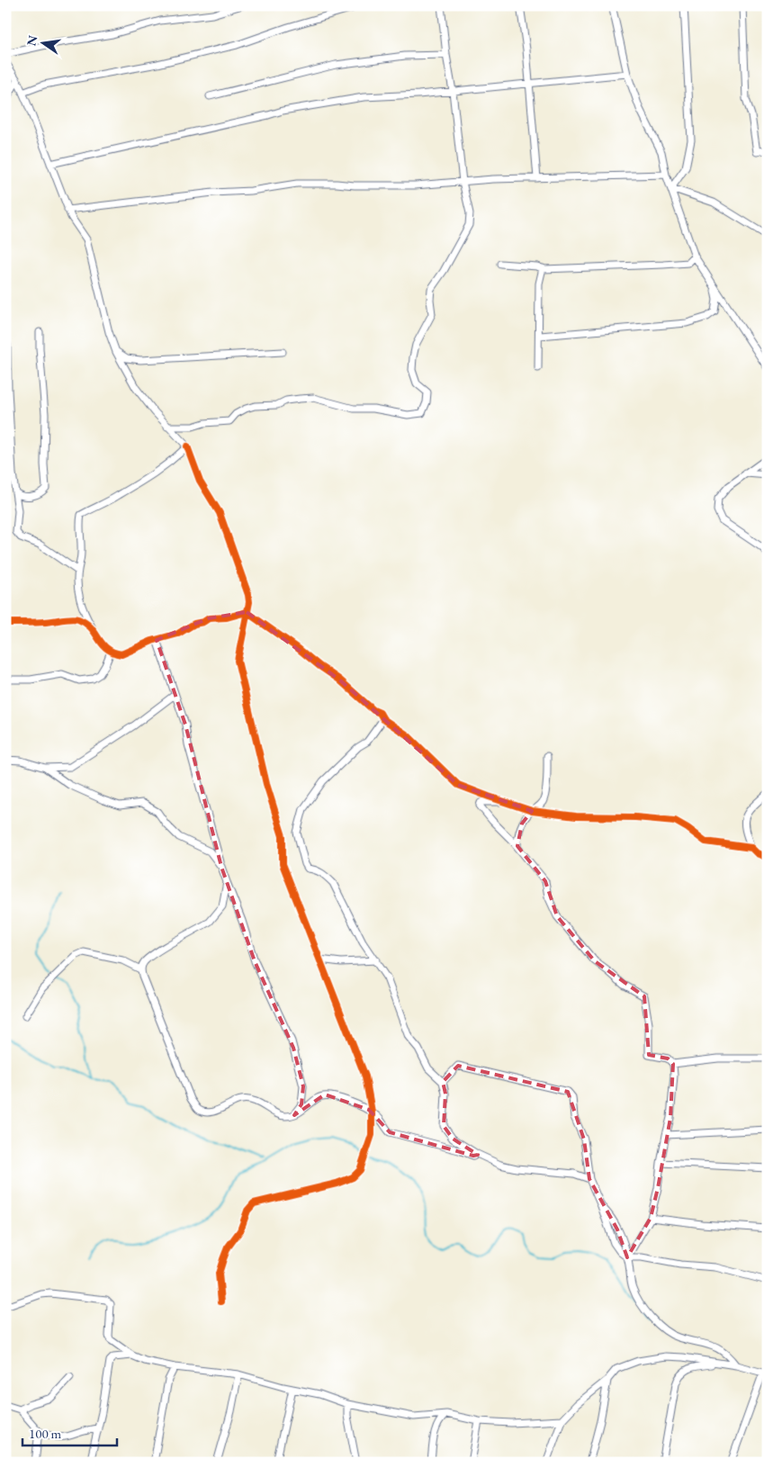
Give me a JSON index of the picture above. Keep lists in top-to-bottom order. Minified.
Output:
{"scale_bar":"100 m","north":"left"}
